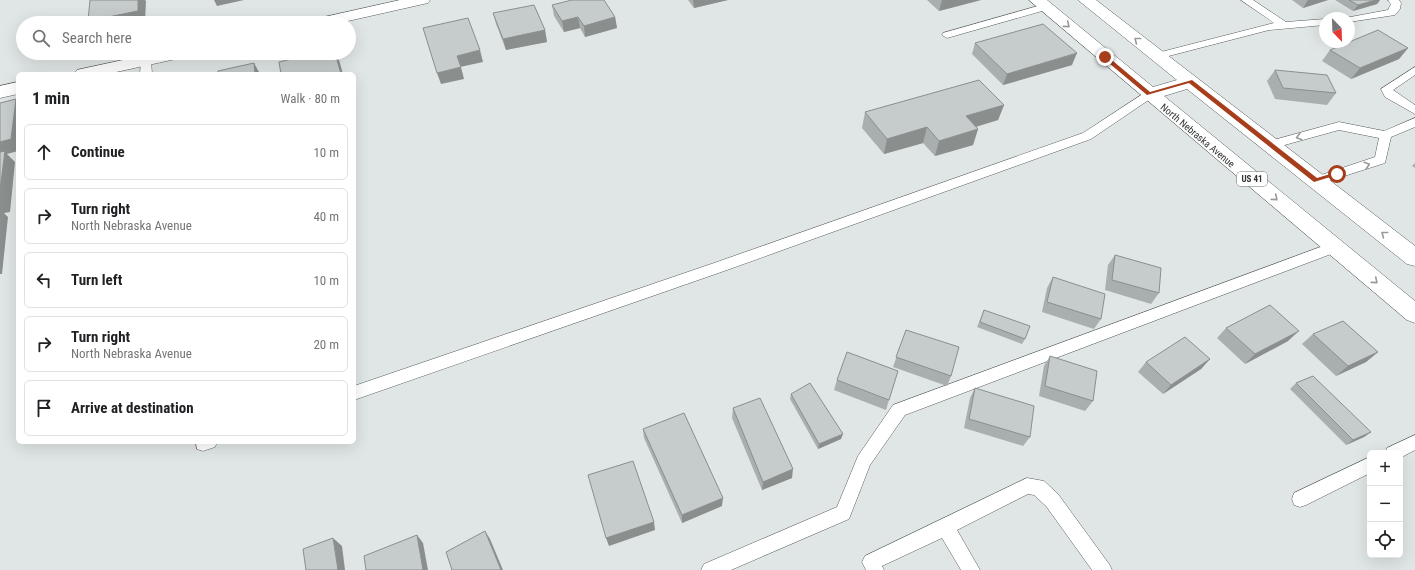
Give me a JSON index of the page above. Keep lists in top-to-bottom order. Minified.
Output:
{"streets":{"main road":["North Nebraska Avenue","US 41"]},"north":"bottom right","page":{"search":"Search here","heading":["1 min","Walk · 80 m"],"list":[["Continue","10 m"],["Turn right","North Nebraska Avenue","40 m"],["Turn left","10 m"],["Turn right","North Nebraska Avenue","20 m"],"Arrive at destination"],"map_buttons":["+","−"]}}
